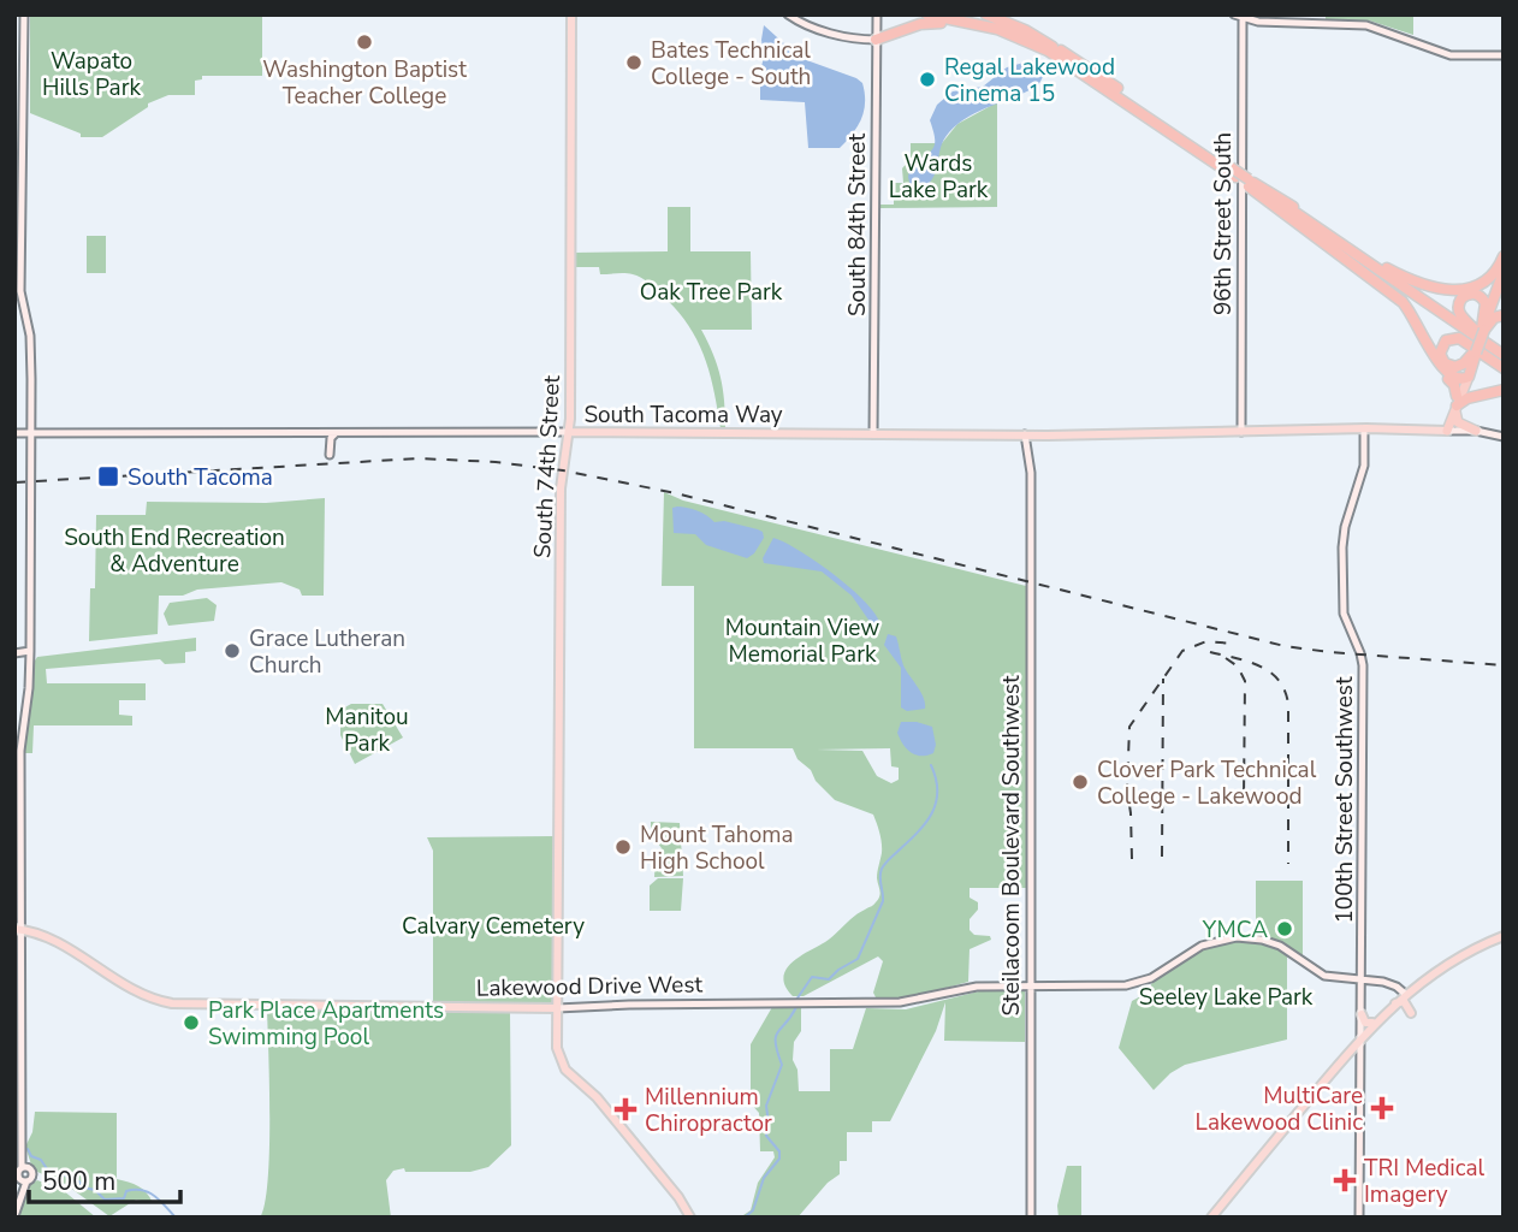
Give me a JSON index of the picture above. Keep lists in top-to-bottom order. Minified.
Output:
{"streets":{"main road":["96th Street South","South 84th Street","South Tacoma Way","South 74th Street","100th Street Southwest","Steilacoom Boulevard Southwest","Lakewood Drive West"]},"crossings":[["96th Street South","South Tacoma Way"],["South 84th Street","South Tacoma Way"],["South Tacoma Way","South 74th Street"],["South Tacoma Way","100th Street Southwest"],["South Tacoma Way","Steilacoom Boulevard Southwest"],["South 74th Street","Lakewood Drive West"],["100th Street Southwest","Lakewood Drive West"],["Steilacoom Boulevard Southwest","Lakewood Drive West"]],"parks":["Wapato Hills Park","Wards Lake Park","Oak Tree Park","South End Recreation & Adventure","Mountain View Memorial Park","Manitou Park","Calvary Cemetery","Seeley Lake Park"],"places":{"other":["Washington Baptist Teacher College","Bates Technical College - South","Regal Lakewood Cinema 15","Grace Lutheran Church","Clover Park Technical College - Lakewood","Mount Tahoma High School","YMCA","Park Place Apartments Swimming Pool"],"transit":["South Tacoma"],"health":["MultiCare Lakewood Clinic","Millennium Chiropractor","TRI Medical Imagery"]},"scale_bar":"500 m"}
